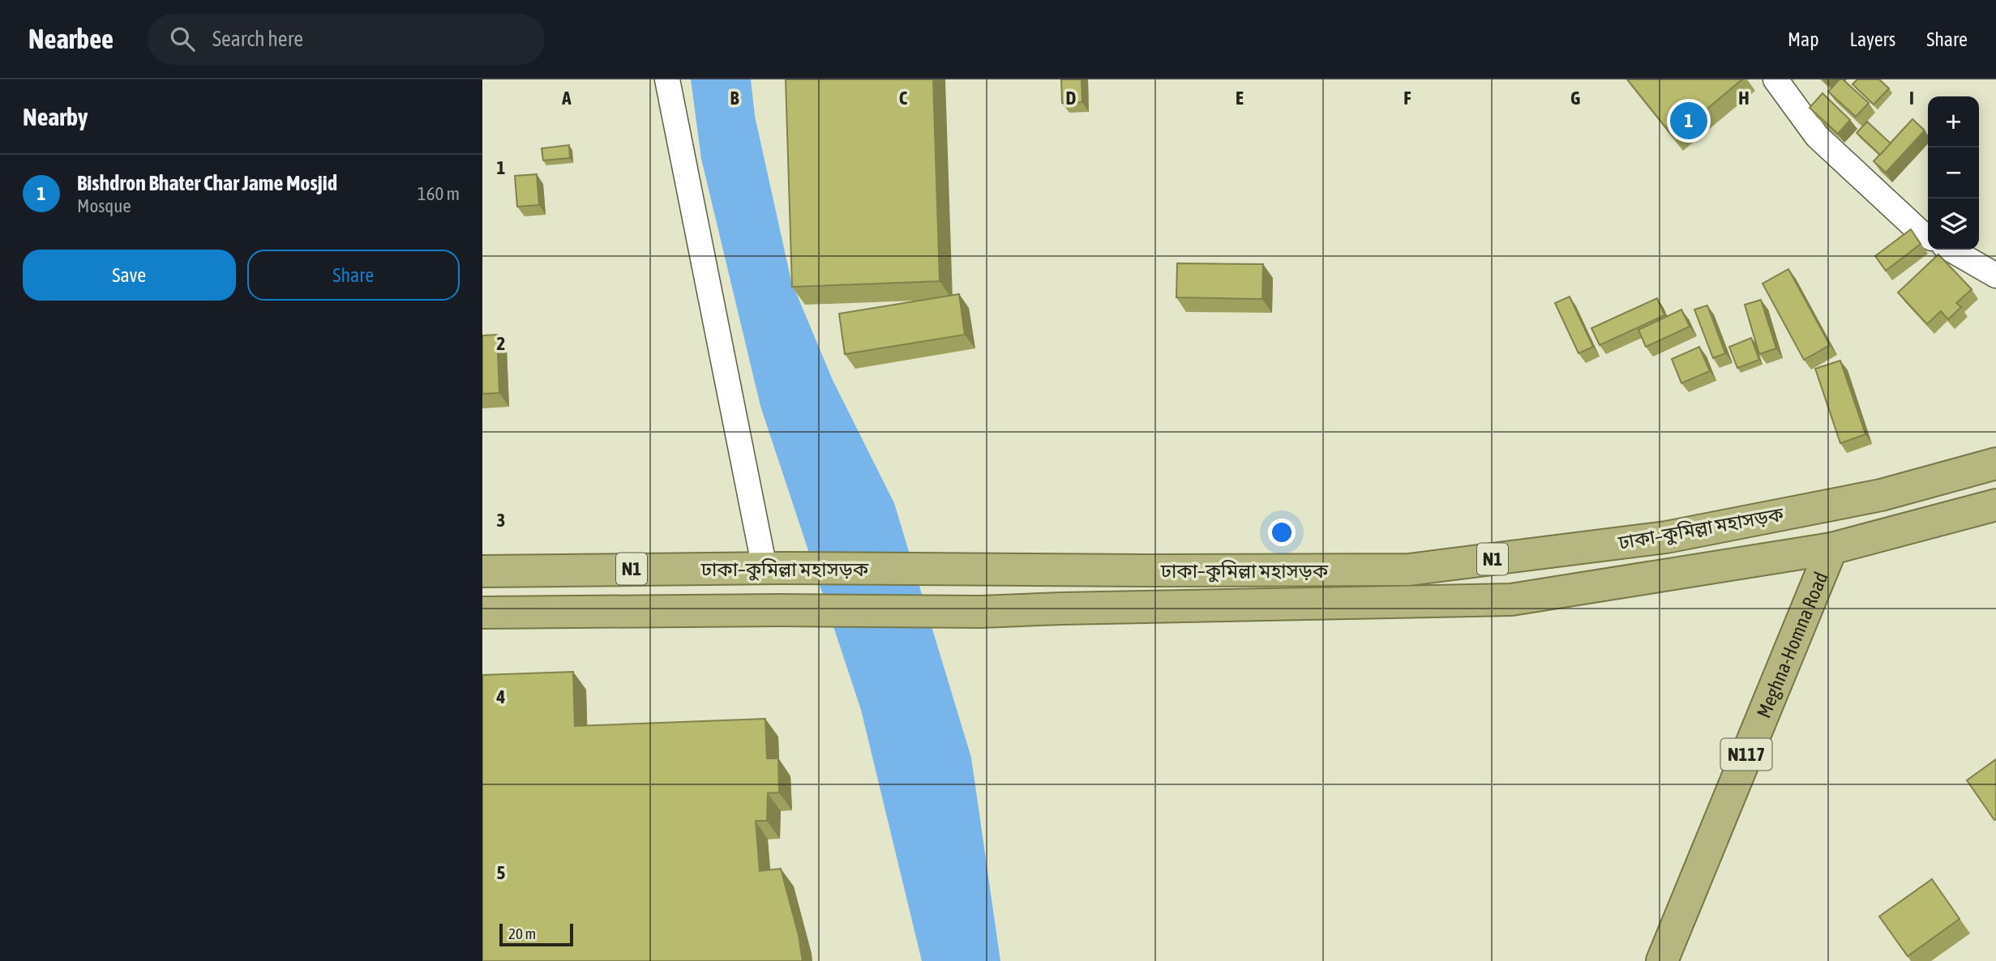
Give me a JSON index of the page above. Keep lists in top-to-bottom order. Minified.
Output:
{"streets":{"highway":["ঢাকা–কুমিল্লা মহাসড়ক","N1","Meghna-Homna Road","N117"]},"crossings":[["ঢাকা–কুমিল্লা মহাসড়ক","Meghna-Homna Road"]],"scale_bar":"20 m","page":{"header":"Nearbee","search":"Search here","nav":["Map","Layers","Share"],"heading":"Nearby","map_buttons":["+","−"],"pins":"1","list":[{"mark":"1","name":"Bishdron Bhater Char Jame Mosjid","note":"Mosque","value":"160 m"}],"buttons":["Save","Share"],"scale":"20 m"},"grid":{"columns":["A","B","C","D","E","F","G","H","I"],"rows":["1","2","3","4","5"]}}
